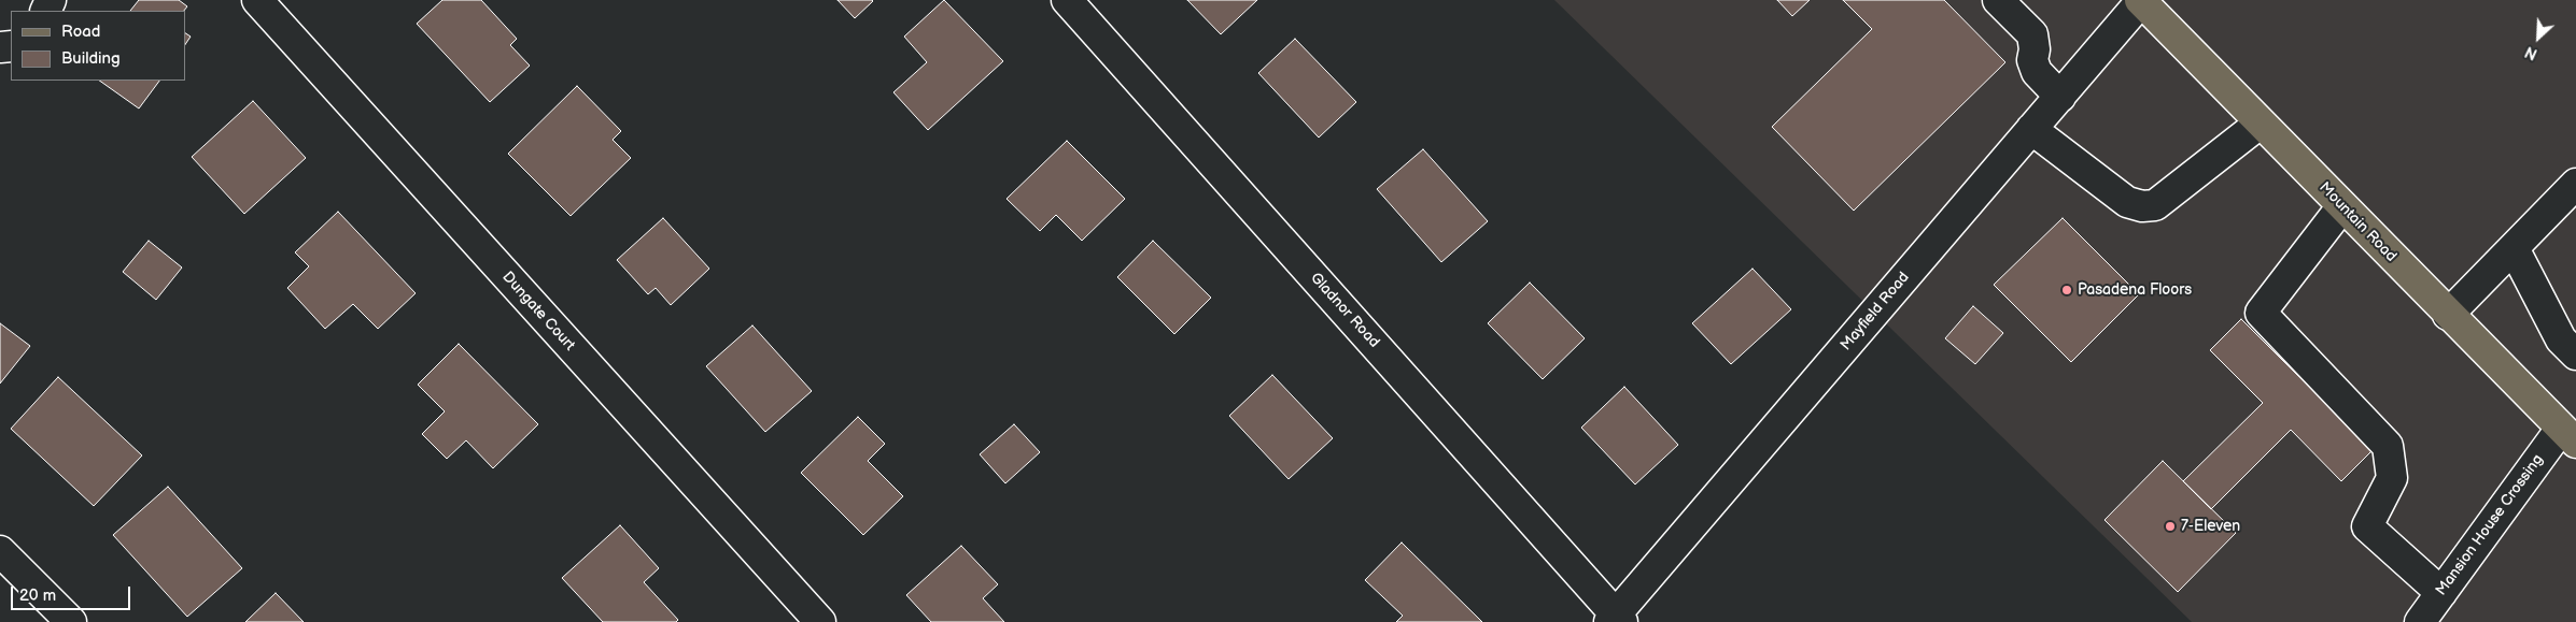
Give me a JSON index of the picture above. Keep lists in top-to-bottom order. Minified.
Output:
{"streets":{"main road":["Mountain Road"],"street":["Gladnor Road","Dungate Court","Mayfield Road","Mansion House Crossing"]},"crossings":[["Mountain Road","Mayfield Road"],["Mountain Road","Mansion House Crossing"],["Gladnor Road","Mayfield Road"]],"places":["Pasadena Floors","7-Eleven"],"legend":["Road","Building"],"scale_bar":"20 m","north":"bottom left"}
